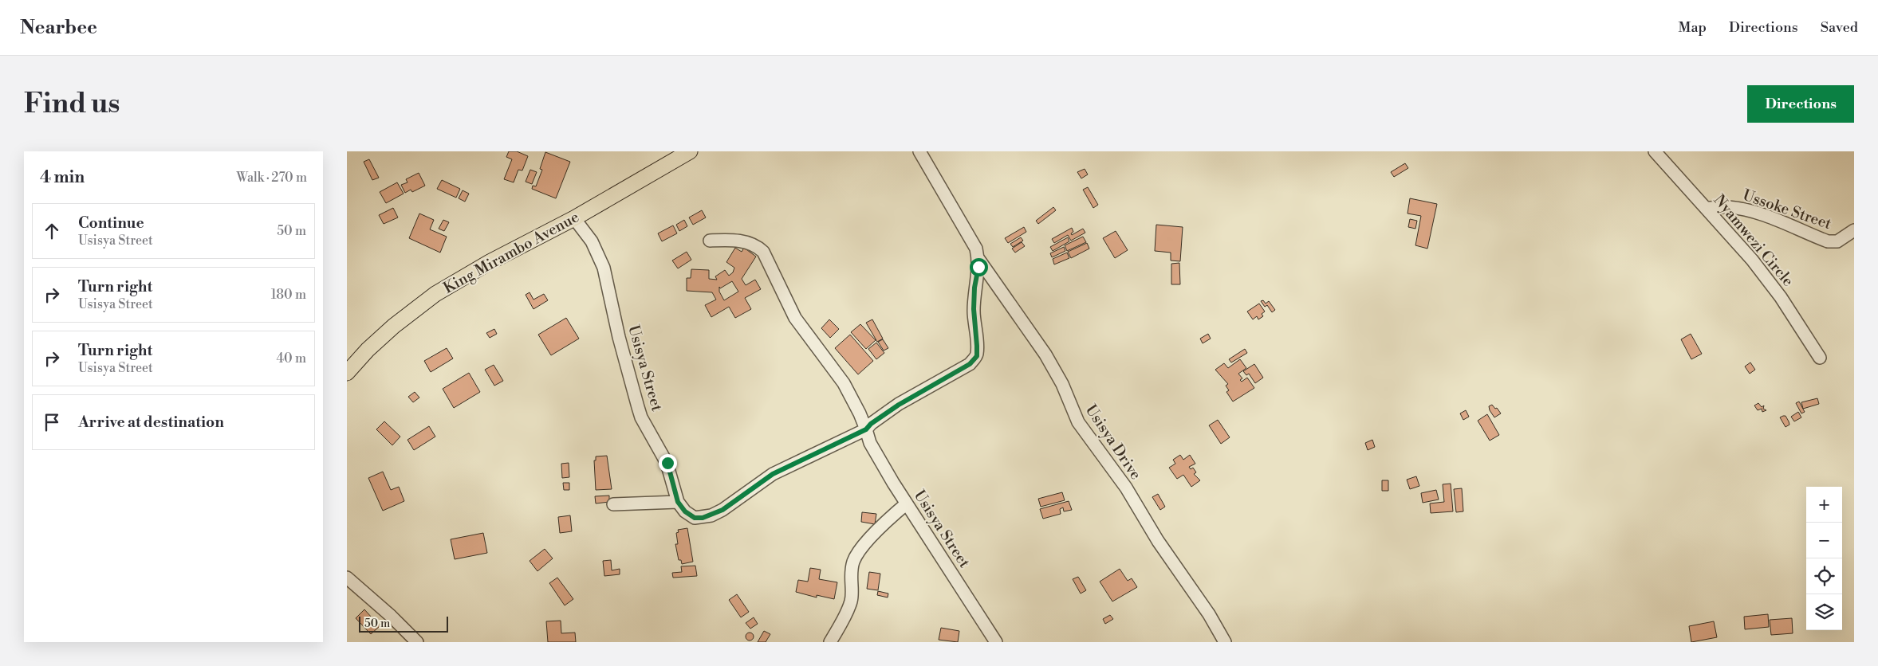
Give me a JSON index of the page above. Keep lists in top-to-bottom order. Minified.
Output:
{"streets":{"main road":["King Mirambo Avenue"],"street":["Ussoke Street","Nyamwezi Circle","Usisya Street","Usisya Drive"]},"crossings":[["Ussoke Street","Nyamwezi Circle"],["King Mirambo Avenue","Usisya Street"],["Usisya Street","Usisya Drive"]],"scale_bar":"50 m","page":{"header":"Nearbee","nav":["Map","Directions","Saved"],"buttons":"Directions","title":"Find us","heading":["4 min","Walk · 270 m"],"list":[["Continue","Usisya Street","50 m"],["Turn right","Usisya Street","180 m"],["Turn right","Usisya Street","40 m"],"Arrive at destination"],"map_buttons":["+","−"],"scale":"50 m"}}
